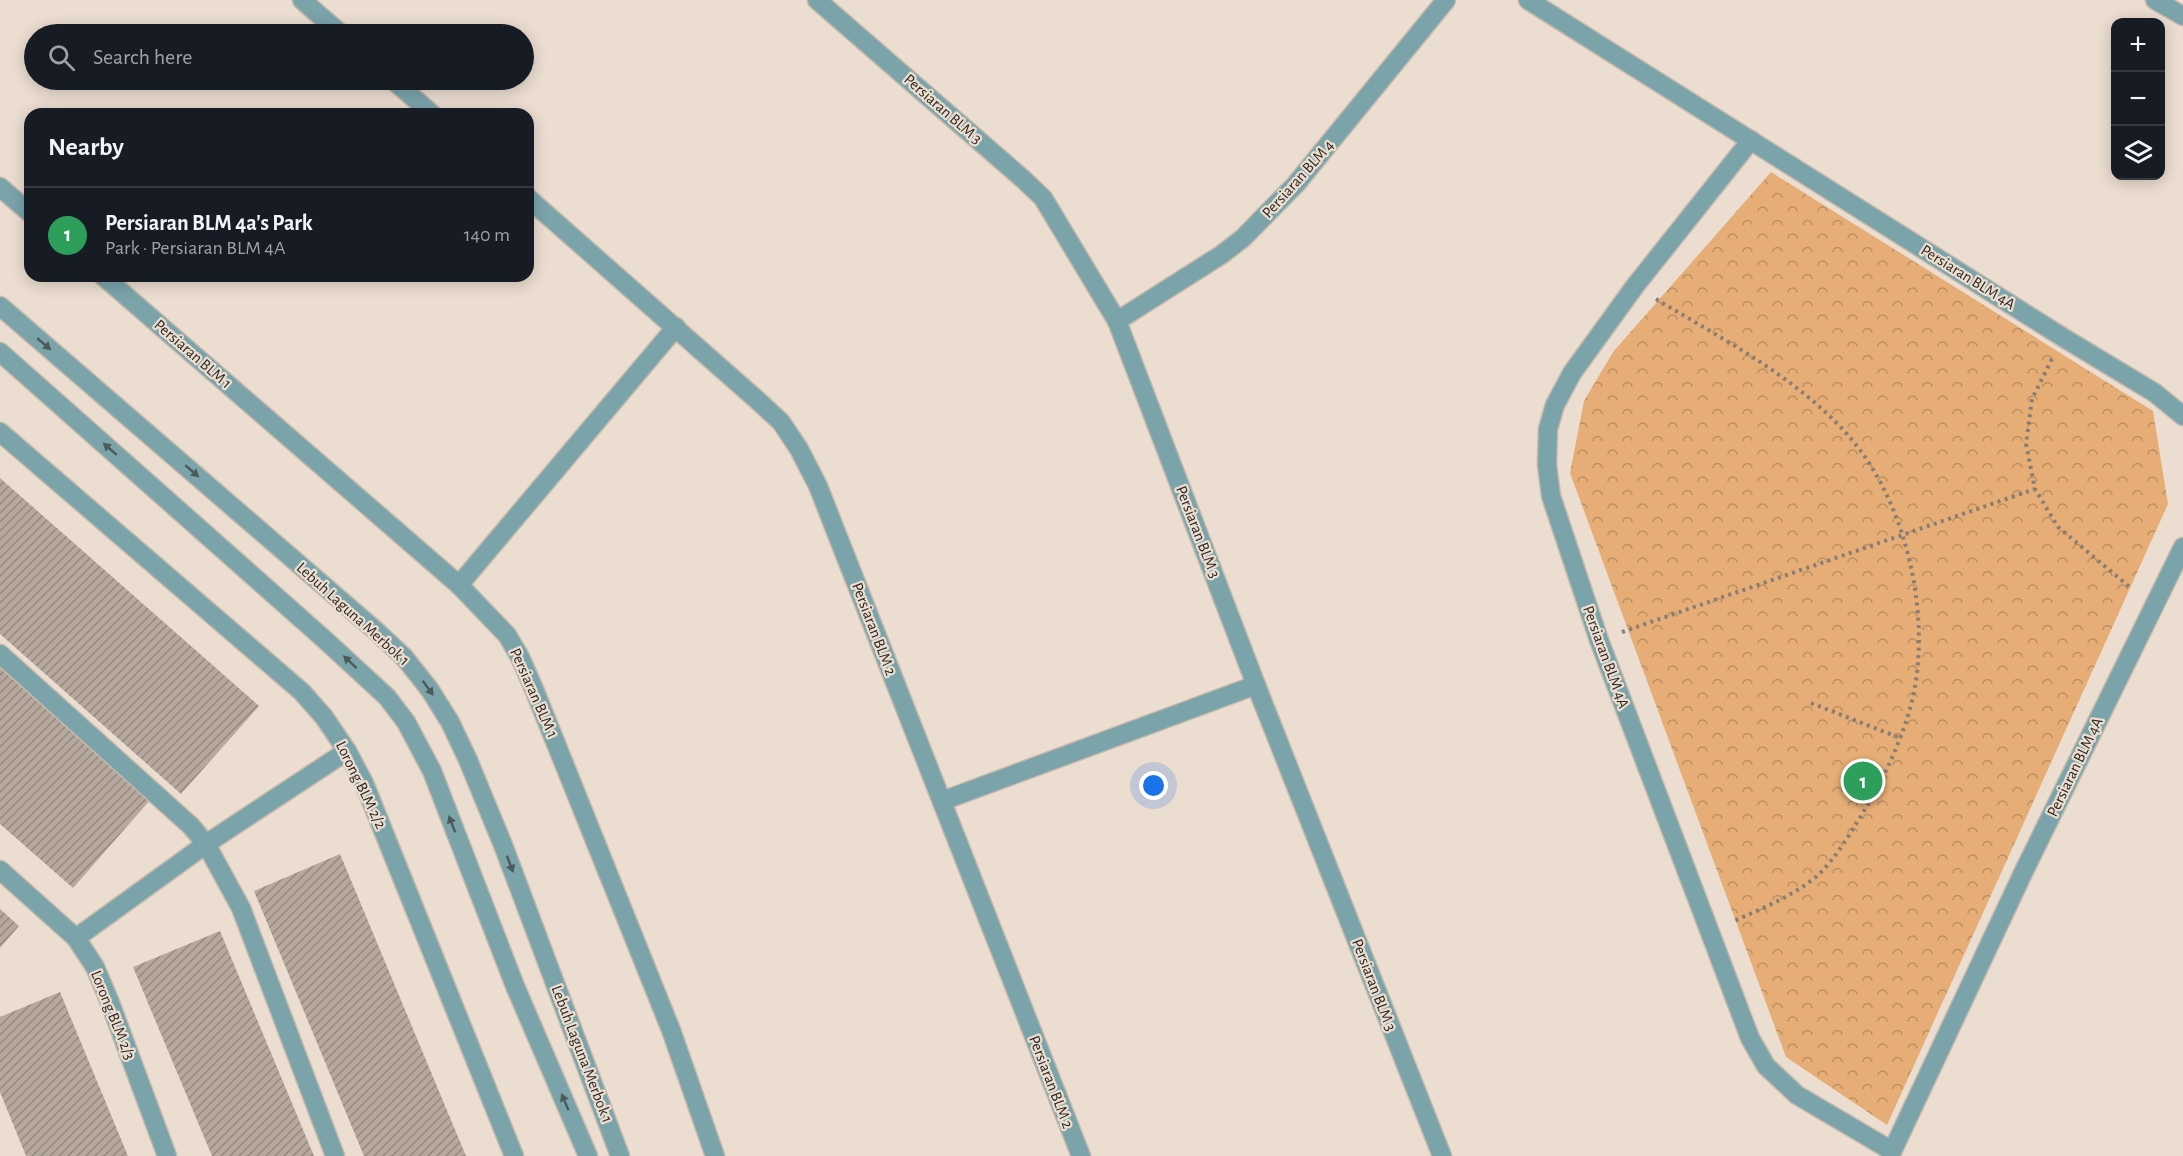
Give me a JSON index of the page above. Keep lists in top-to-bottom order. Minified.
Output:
{"streets":{"street":["Persiaran BLM 3","Persiaran BLM 4","Persiaran BLM 4A","Persiaran BLM 1","Lebuh Laguna Merbok 1","Persiaran BLM 2","Lorong BLM 2/2","Lorong BLM 2/3"]},"crossings":[["Persiaran BLM 3","Persiaran BLM 4"]],"page":{"map_buttons":["+","−"],"search":"Search here","heading":"Nearby","list":[{"mark":"1","name":"Persiaran BLM 4a's Park","note":"Park · Persiaran BLM 4A","value":"140 m"}],"pins":"1"}}
